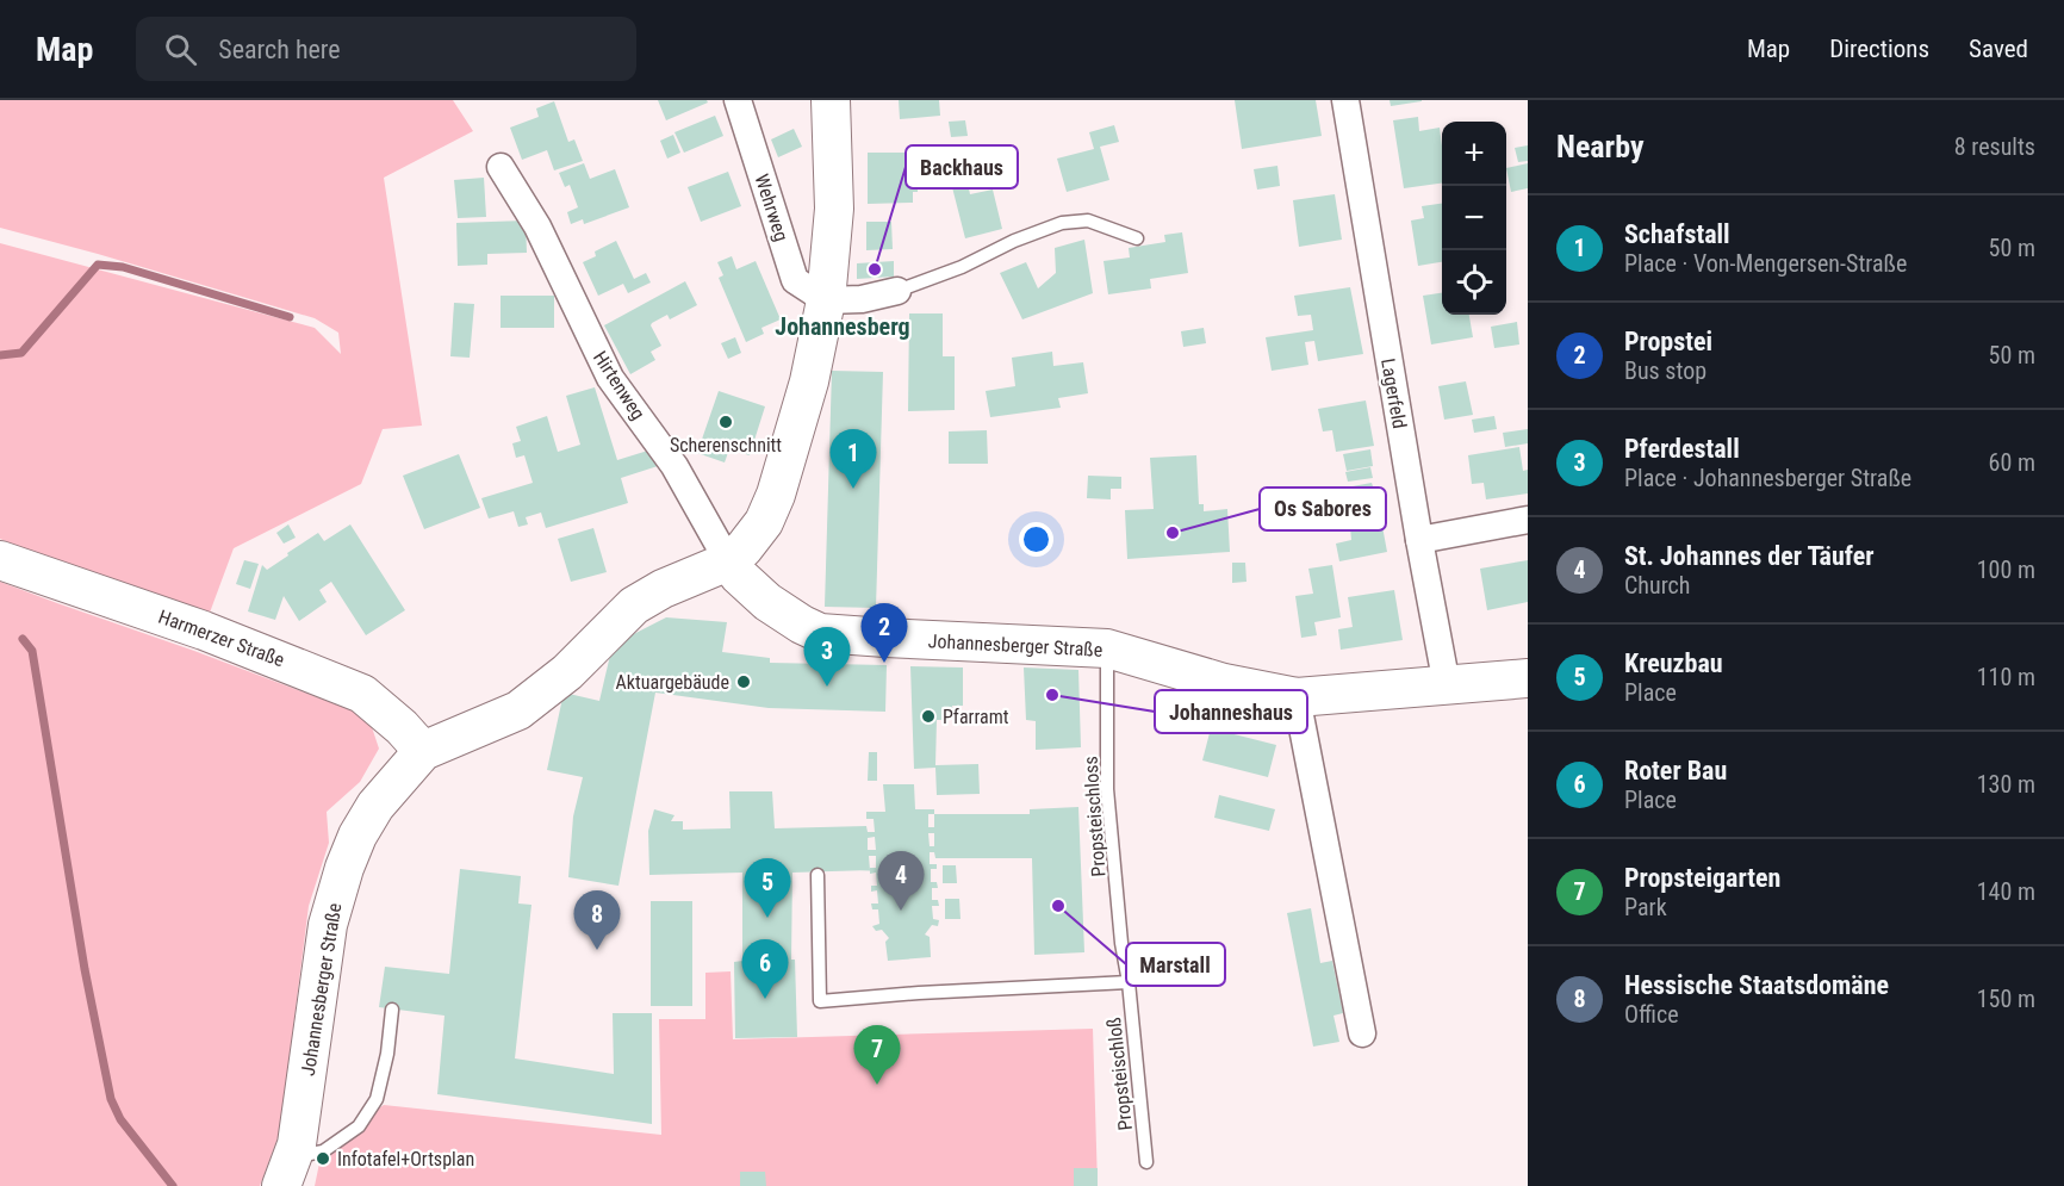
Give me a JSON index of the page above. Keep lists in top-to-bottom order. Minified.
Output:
{"streets":{"street":["Wehrweg","Hirtenweg","Lagerfeld","Harmerzer Straße","Johannesberger Straße"],"lane":["Propsteischloss","Propsteischloß"]},"crossings":[["Hirtenweg","Johannesberger Straße"],["Lagerfeld","Johannesberger Straße"],["Harmerzer Straße","Johannesberger Straße"],["Johannesberger Straße","Propsteischloss"],["Propsteischloss","Propsteischloß"]],"districts":["Johannesberg"],"places":["Backhaus","Scherenschnitt","Os Sabores","Aktuargebäude","Johanneshaus","Pfarramt","Marstall","Infotafel+Ortsplan"],"page":{"header":"Map","search":"Search here","nav":["Map","Directions","Saved"],"heading":["Nearby","8 results"],"map_buttons":["+","−"],"list":[{"mark":"1","name":"Schafstall","note":"Place · Von-Mengersen-Straße","value":"50 m"},{"mark":"2","name":"Propstei","note":"Bus stop","value":"50 m"},{"mark":"3","name":"Pferdestall","note":"Place · Johannesberger Straße","value":"60 m"},{"mark":"4","name":"St. Johannes der Täufer","note":"Church","value":"100 m"},{"mark":"5","name":"Kreuzbau","note":"Place","value":"110 m"},{"mark":"6","name":"Roter Bau","note":"Place","value":"130 m"},{"mark":"7","name":"Propsteigarten","note":"Park","value":"140 m"},{"mark":"8","name":"Hessische Staatsdomäne","note":"Office","value":"150 m"}],"pins":["1","2","3","4","5","8","6","7"]}}
